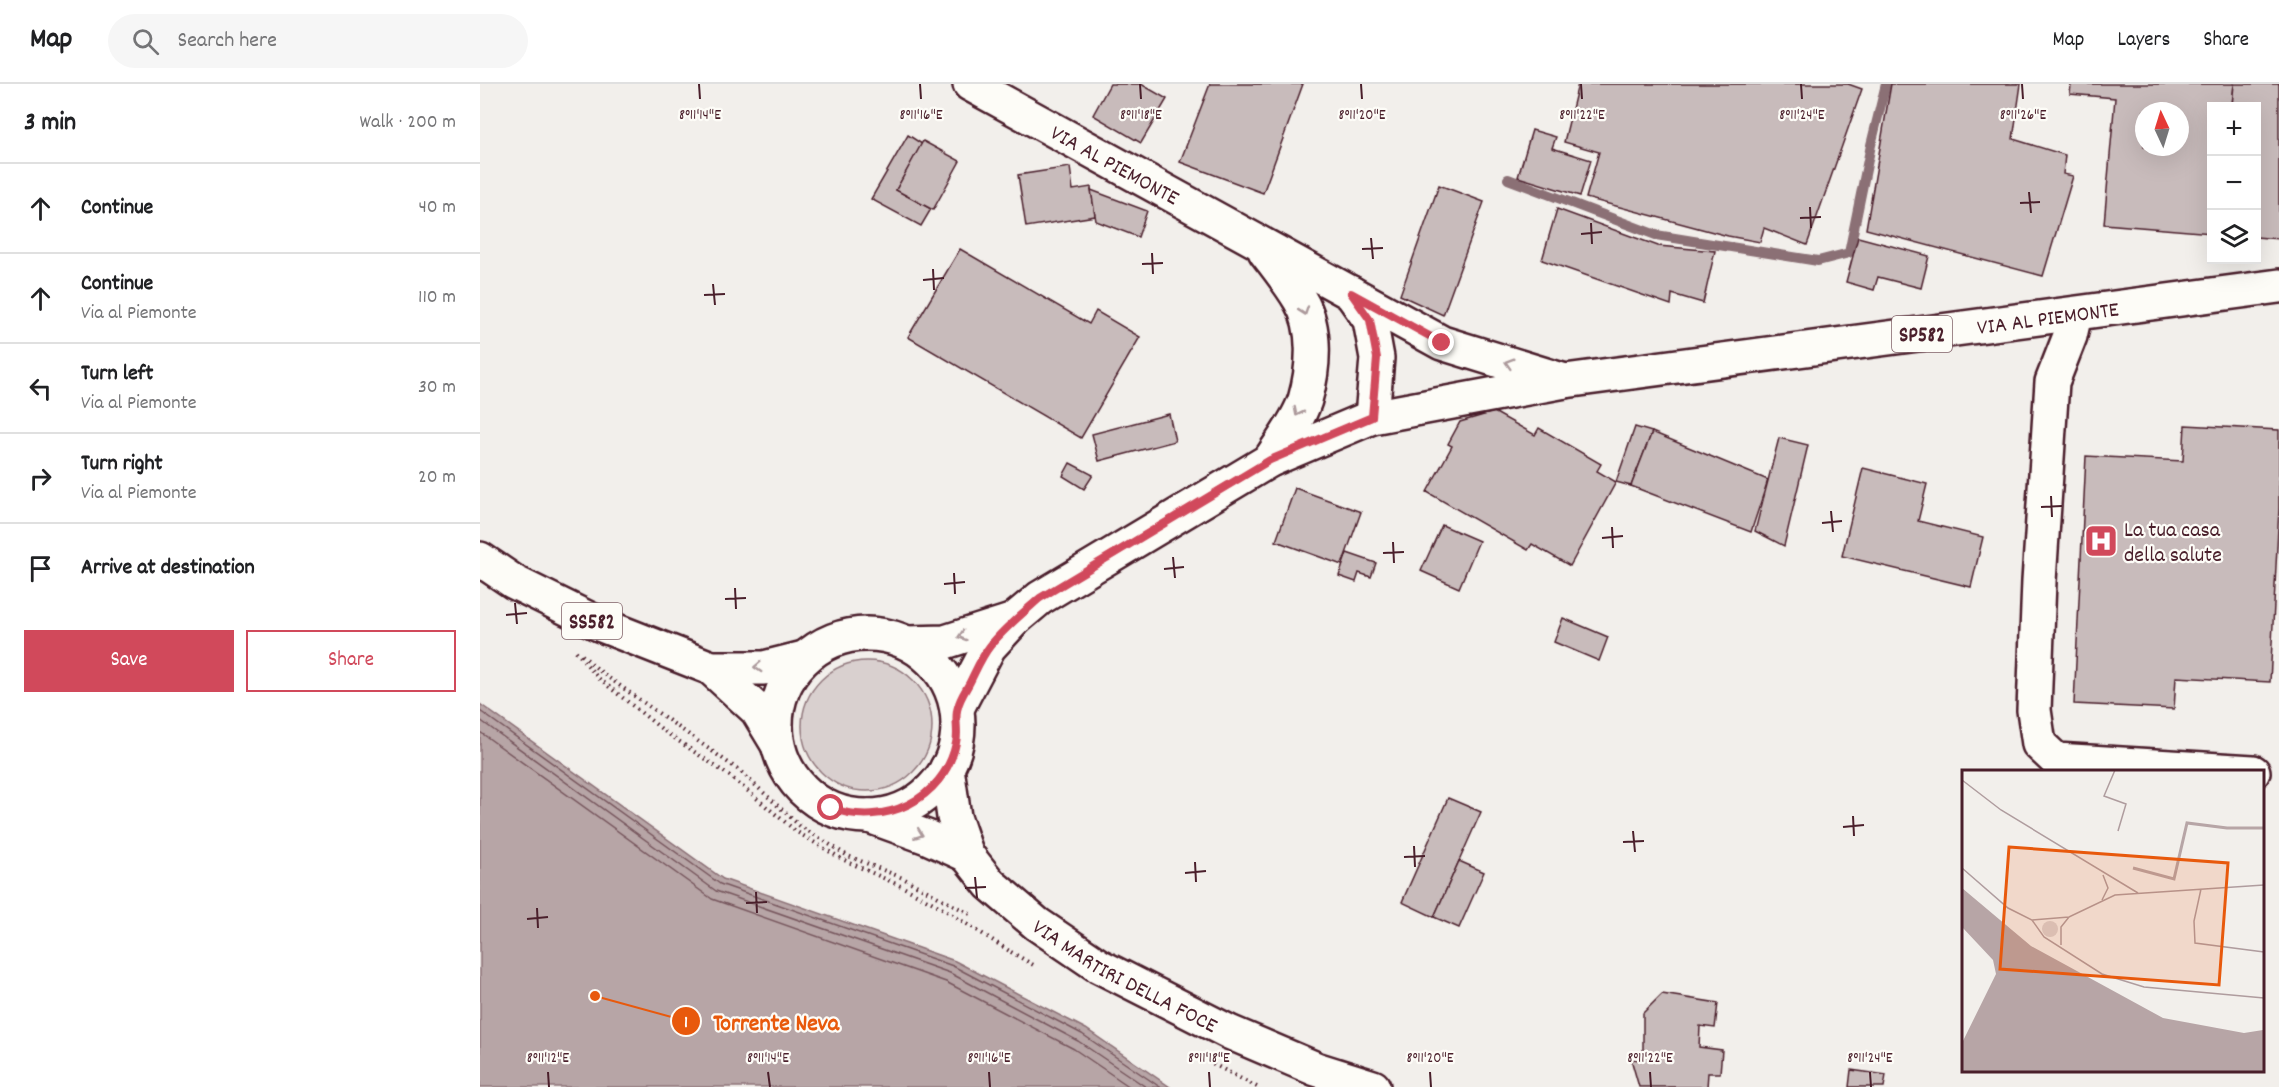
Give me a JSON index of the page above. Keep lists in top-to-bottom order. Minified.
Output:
{"streets":{"main road":["VIA AL PIEMONTE","SP582","SS582","VIA MARTIRI DELLA FOCE"]},"crossings":[["VIA AL PIEMONTE","SS582"],["VIA AL PIEMONTE","VIA MARTIRI DELLA FOCE"],["SS582","VIA MARTIRI DELLA FOCE"]],"places":{"hospital":["La tua casa della salute"],"other":["Torrente Neva"]},"north":"top","page":{"header":"Map","search":"Search here","nav":["Map","Layers","Share"],"heading":["3 min","Walk · 200 m"],"map_buttons":["+","−"],"list":[["Continue","40 m"],["Continue","Via al Piemonte","110 m"],["Turn left","Via al Piemonte","30 m"],["Turn right","Via al Piemonte","20 m"],"Arrive at destination"],"buttons":["Save","Share"]},"coordinates":["8°11'14\"E","8°11'16\"E","8°11'18\"E","8°11'20\"E","8°11'22\"E","8°11'24\"E","8°11'26\"E","8°11'12\"E"]}
